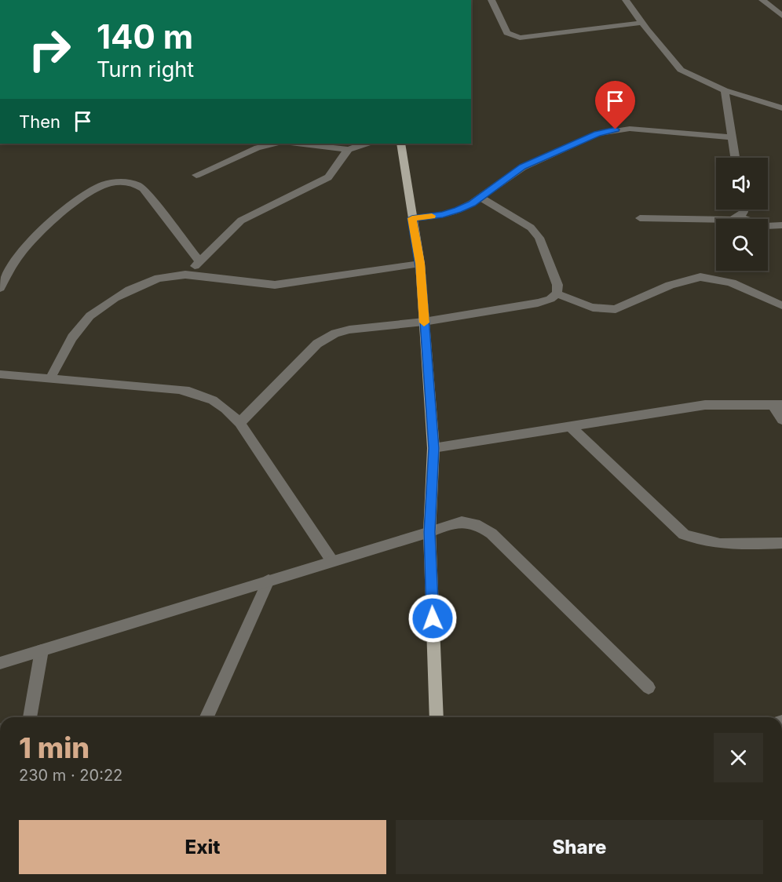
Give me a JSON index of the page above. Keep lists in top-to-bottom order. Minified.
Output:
{"page":{"turn":["140 m","Turn right"],"then":"Then","heading":["1 min","230 m · 20:22"],"buttons":["Exit","Share"]}}
